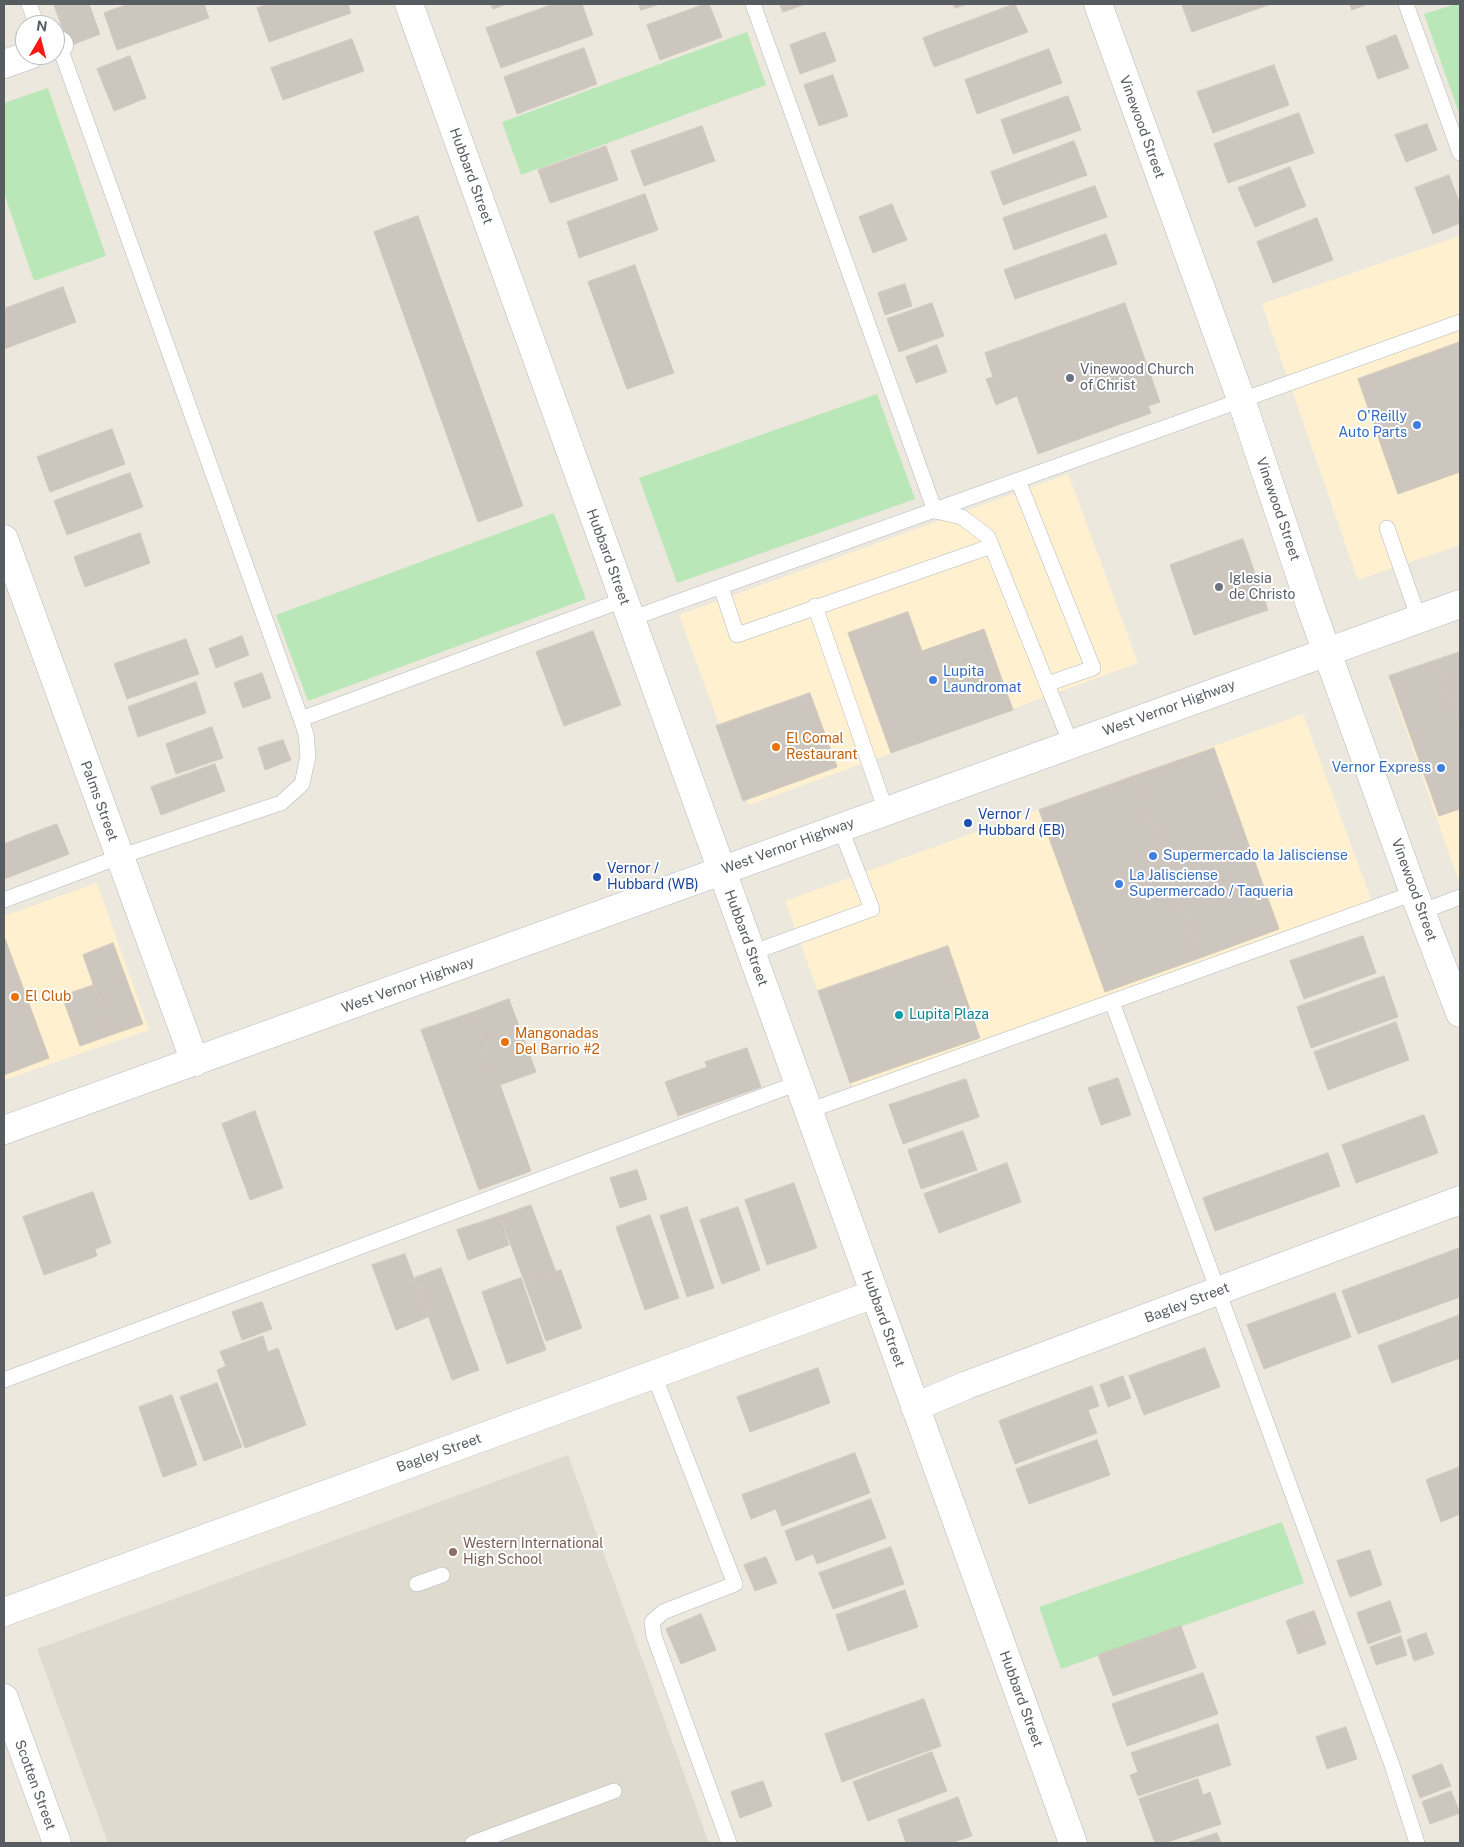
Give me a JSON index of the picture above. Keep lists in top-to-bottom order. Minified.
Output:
{"streets":{"street":["Vinewood Street","Hubbard Street","West Vernor Highway","Palms Street","Bagley Street","Scotten Street"]},"crossings":[["Vinewood Street","West Vernor Highway"],["Hubbard Street","West Vernor Highway"],["Hubbard Street","Bagley Street"],["West Vernor Highway","Palms Street"]],"places":["Vinewood Church of Christ","O'Reilly Auto Parts","Iglesia de Christo","Lupita Laundromat","El Comal Restaurant","Vernor Express","Vernor / Hubbard (EB)","Supermercado la Jalisciense","Vernor / Hubbard (WB)","La Jalisciense Supermercado / Taqueria","El Club","Lupita Plaza","Mangonadas Del Barrio #2","Western International High School"],"north":"top"}
